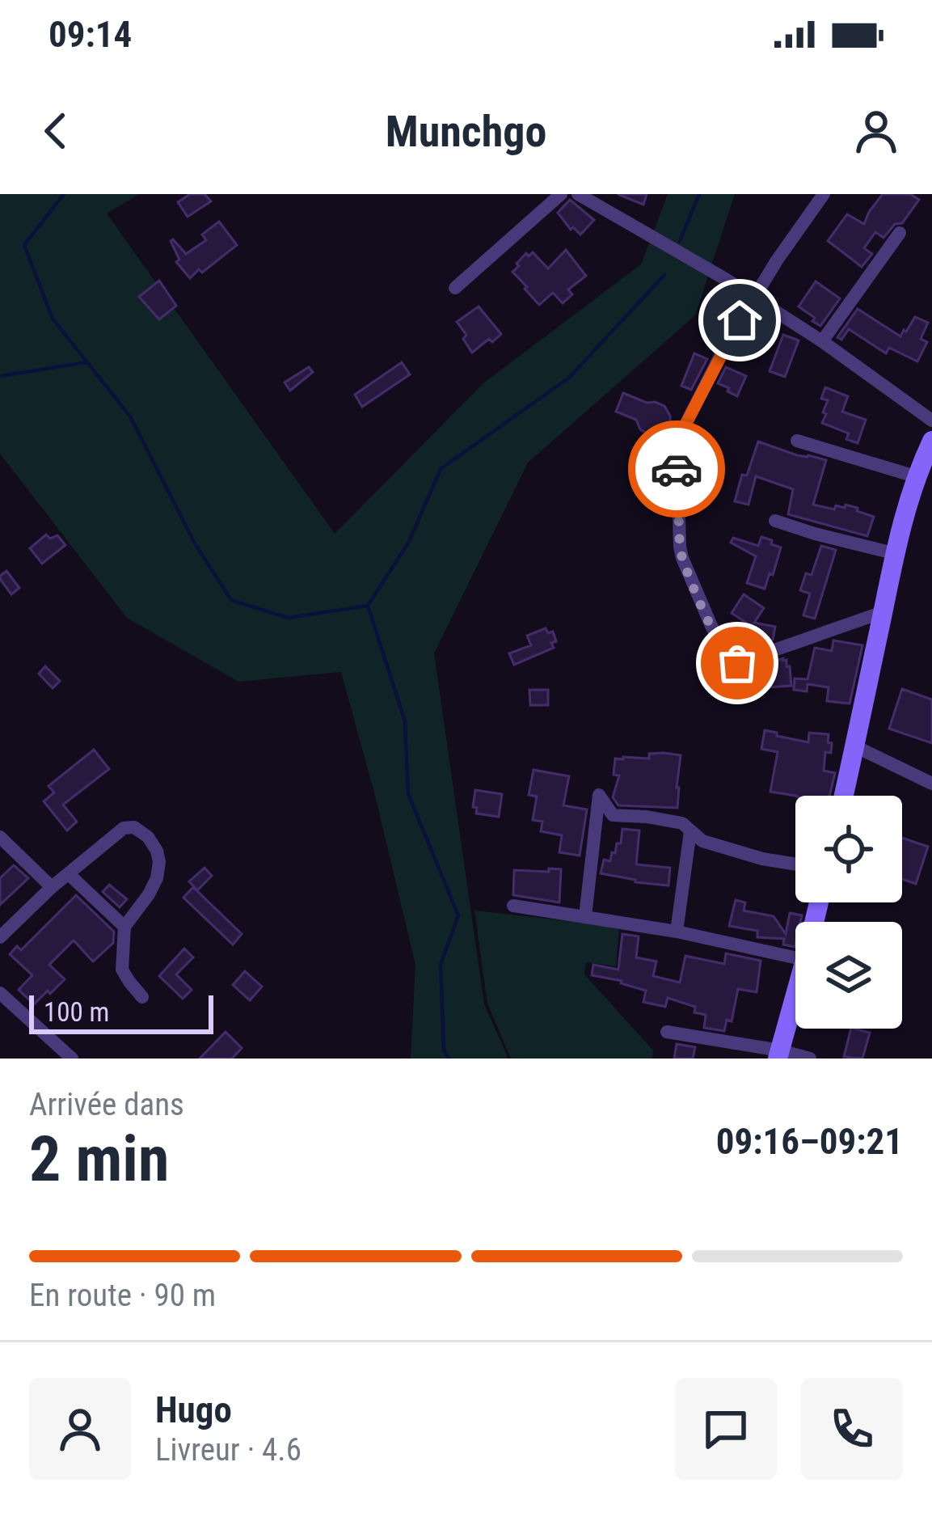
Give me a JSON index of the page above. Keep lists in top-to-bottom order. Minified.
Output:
{"scale_bar":"100 m","page":{"status":"09:14","header":"Munchgo","scale":"100 m","heading":["2 min","Arrivée dans","09:16–09:21"],"panel":["Hugo","Livreur · 4.6"],"bar":"En route · 90 m"}}
